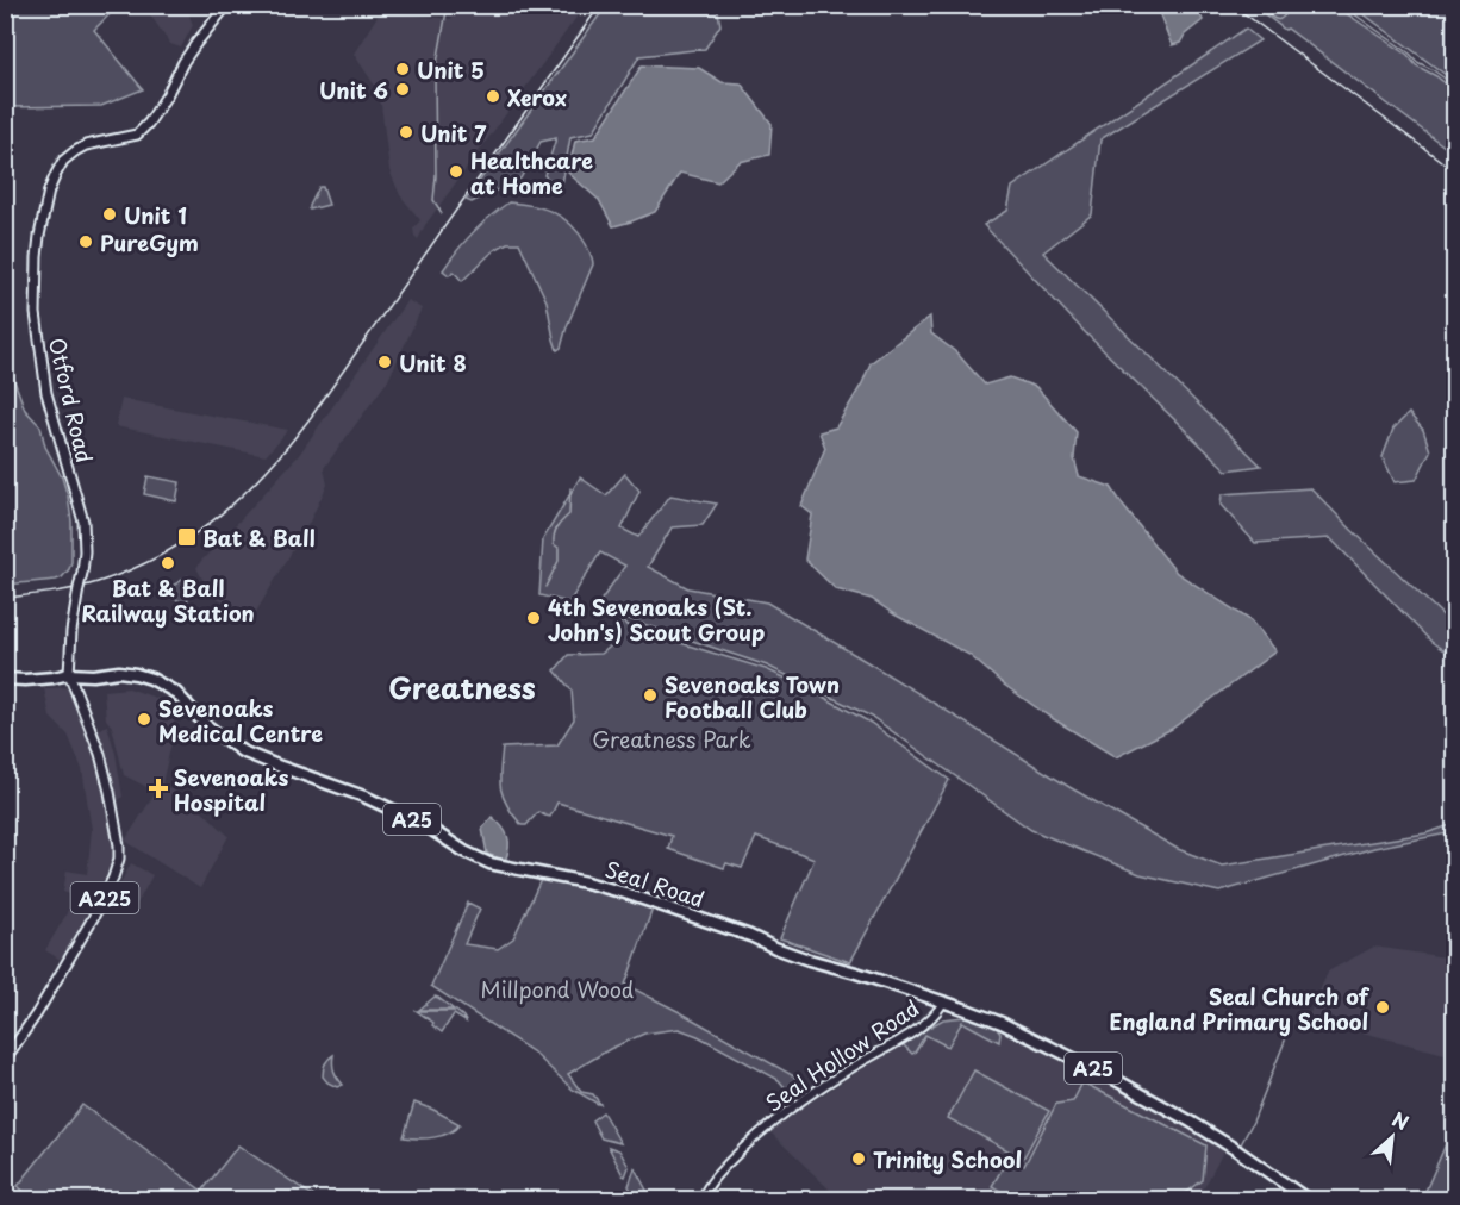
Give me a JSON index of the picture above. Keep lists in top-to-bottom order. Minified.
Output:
{"streets":{"highway":["A25","Seal Road"],"main road":["Otford Road","A225","Seal Hollow Road"]},"crossings":[["Otford Road","A25"],["Otford Road","Seal Road"],["Otford Road","A225"],["A25","Seal Road"],["A25","A225"],["Seal Road","A225"],["Seal Road","Seal Hollow Road"]],"districts":["Greatness"],"parks":["Greatness Park","Millpond Wood"],"places":{"other":["Unit 5","Unit 6","Xerox","Unit 7","Healthcare at Home","Unit 1","PureGym","Unit 8","Bat & Ball Railway Station","4th Sevenoaks (St. John's) Scout Group","Sevenoaks Town Football Club","Sevenoaks Medical Centre","Seal Church of England Primary School","Trinity School"],"transit":["Bat & Ball"],"health":["Sevenoaks Hospital"]},"north":"top right"}
